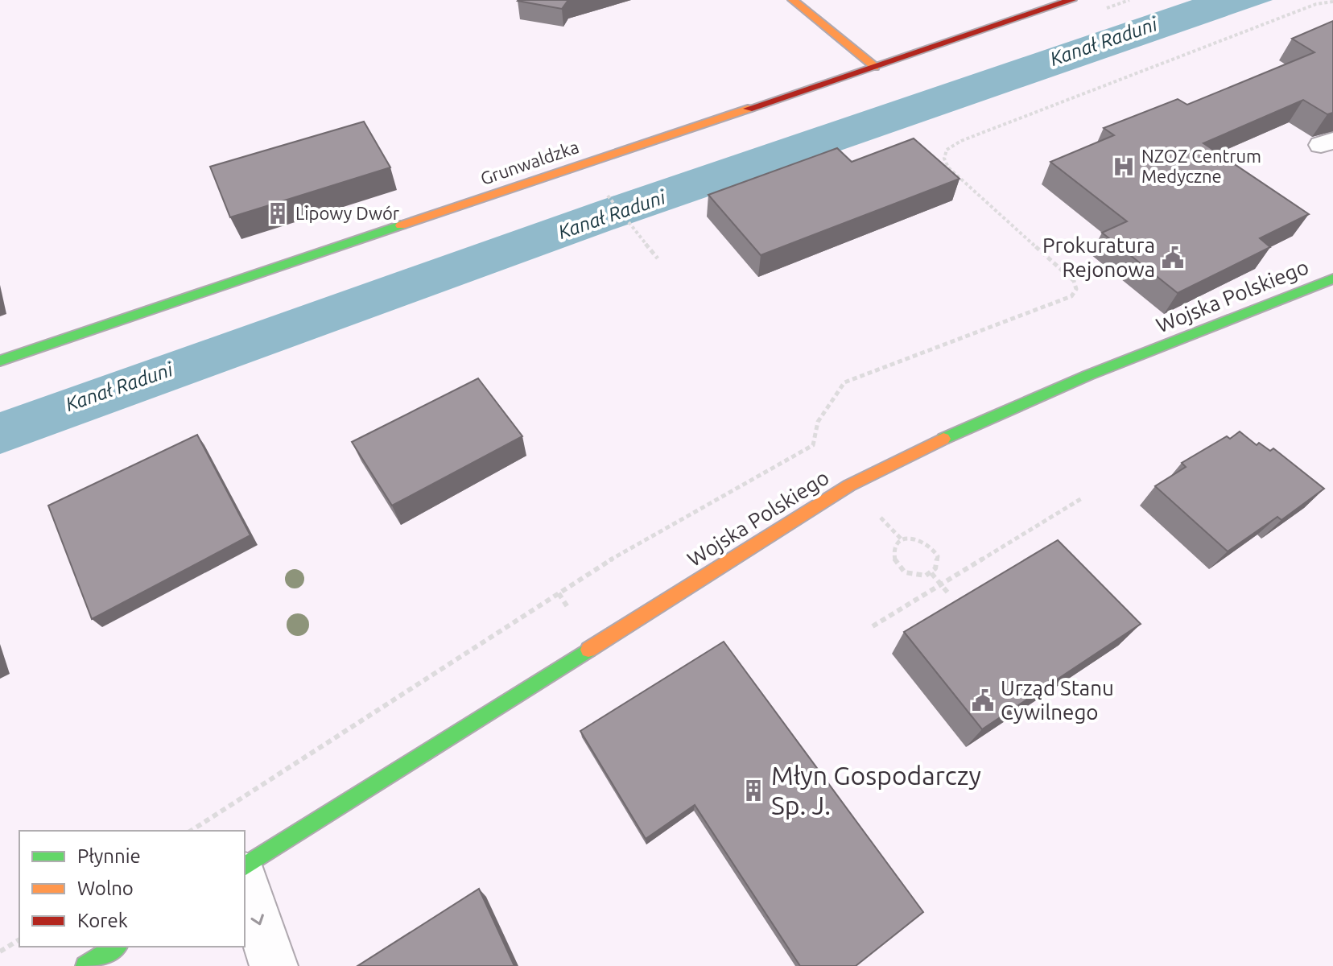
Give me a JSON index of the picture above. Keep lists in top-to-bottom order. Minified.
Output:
{"streets":{"main road":["Grunwaldzka","Wojska Polskiego"]},"water":["Kanał Raduni"],"places":{"hospital":["NZOZ Centrum Medyczne"],"building":["Lipowy Dwór","Młyn Gospodarczy Sp. J."],"public building":["Prokuratura Rejonowa","Urząd Stanu Cywilnego"]},"legend":["Płynnie","Wolno","Korek"]}
